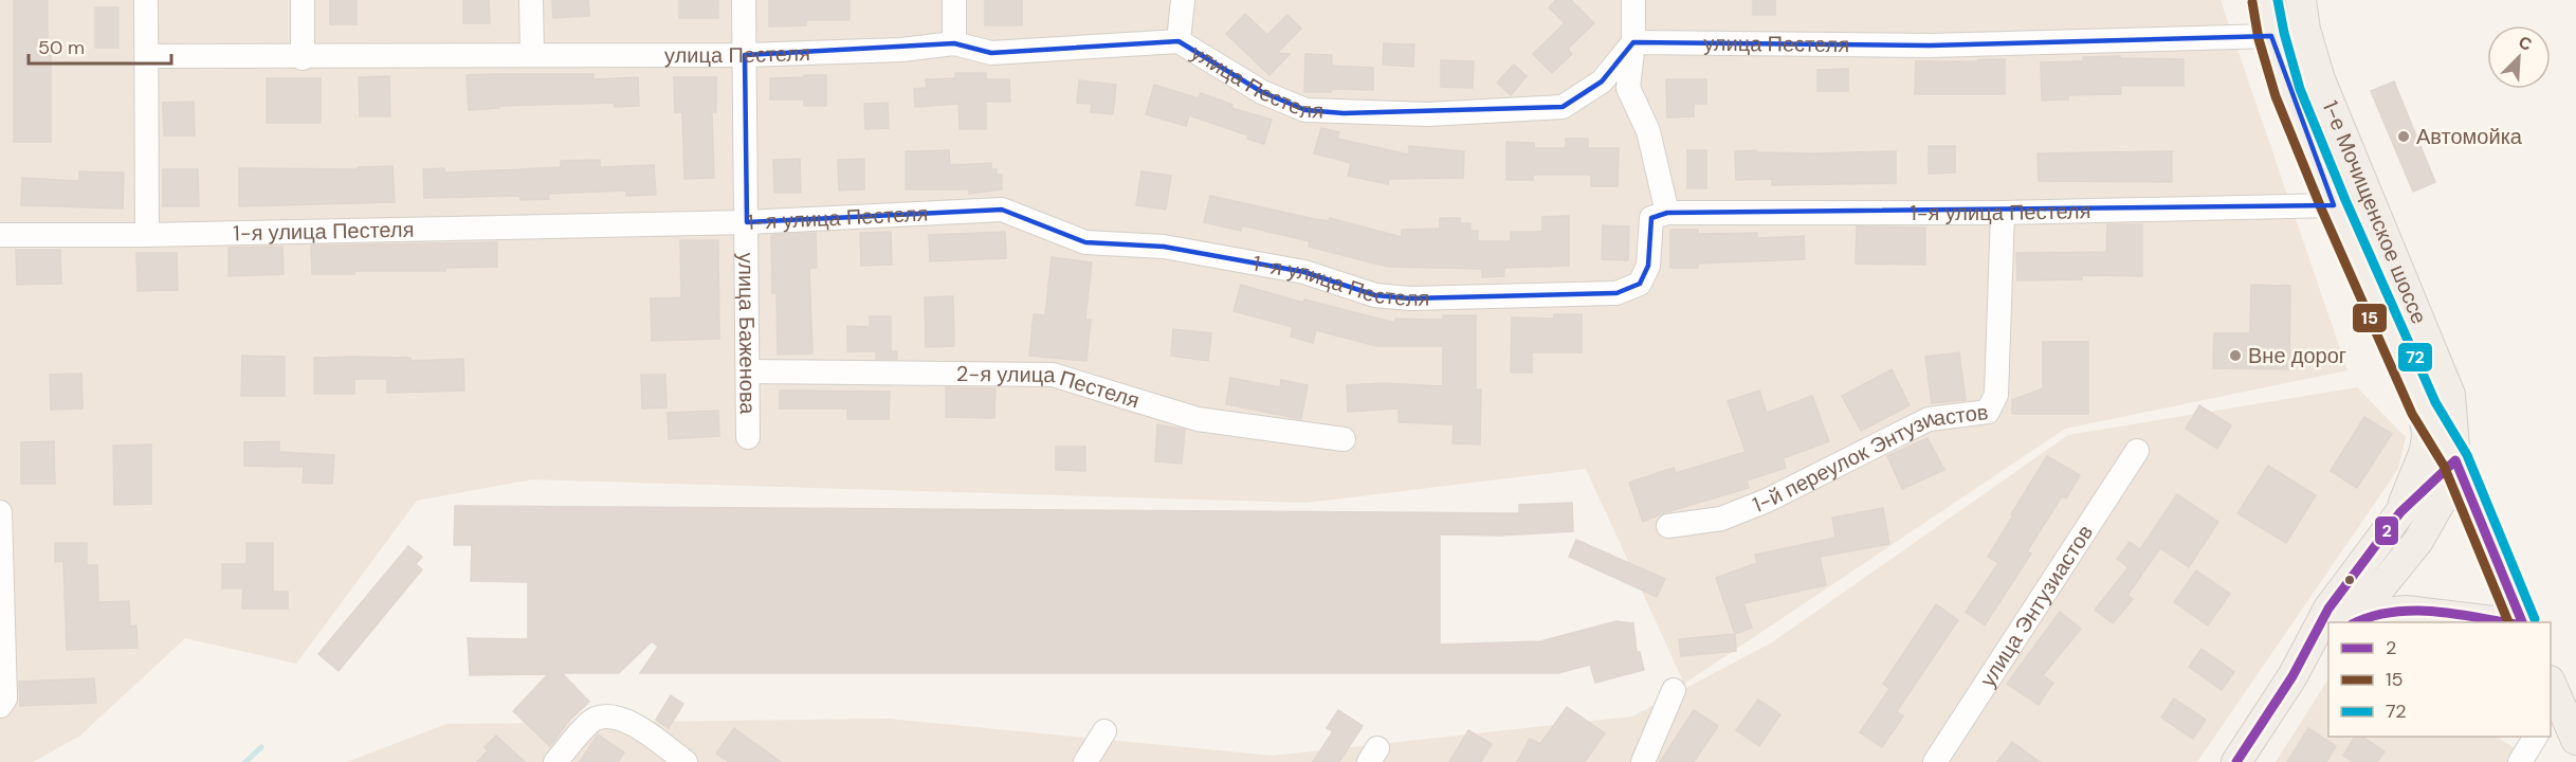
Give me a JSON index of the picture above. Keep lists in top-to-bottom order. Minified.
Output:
{"streets":{"main road":["1-е Мочищенское шоссе"],"street":["улица Пестеля","1-я улица Пестеля","улица Баженова","2-я улица Пестеля","1-й переулок Энтузиастов","улица Энтузиастов"]},"crossings":[["улица Пестеля","1-е Мочищенское шоссе"],["улица Пестеля","улица Баженова"],["1-я улица Пестеля","1-е Мочищенское шоссе"],["1-я улица Пестеля","улица Баженова"],["1-я улица Пестеля","1-й переулок Энтузиастов"],["улица Баженова","2-я улица Пестеля"]],"places":["Автомойка","Вне дорог"],"lines":["transit line 72","transit line 15","transit line 2"],"legend":["2","15","72"],"scale_bar":"50 m","north":"top right"}
